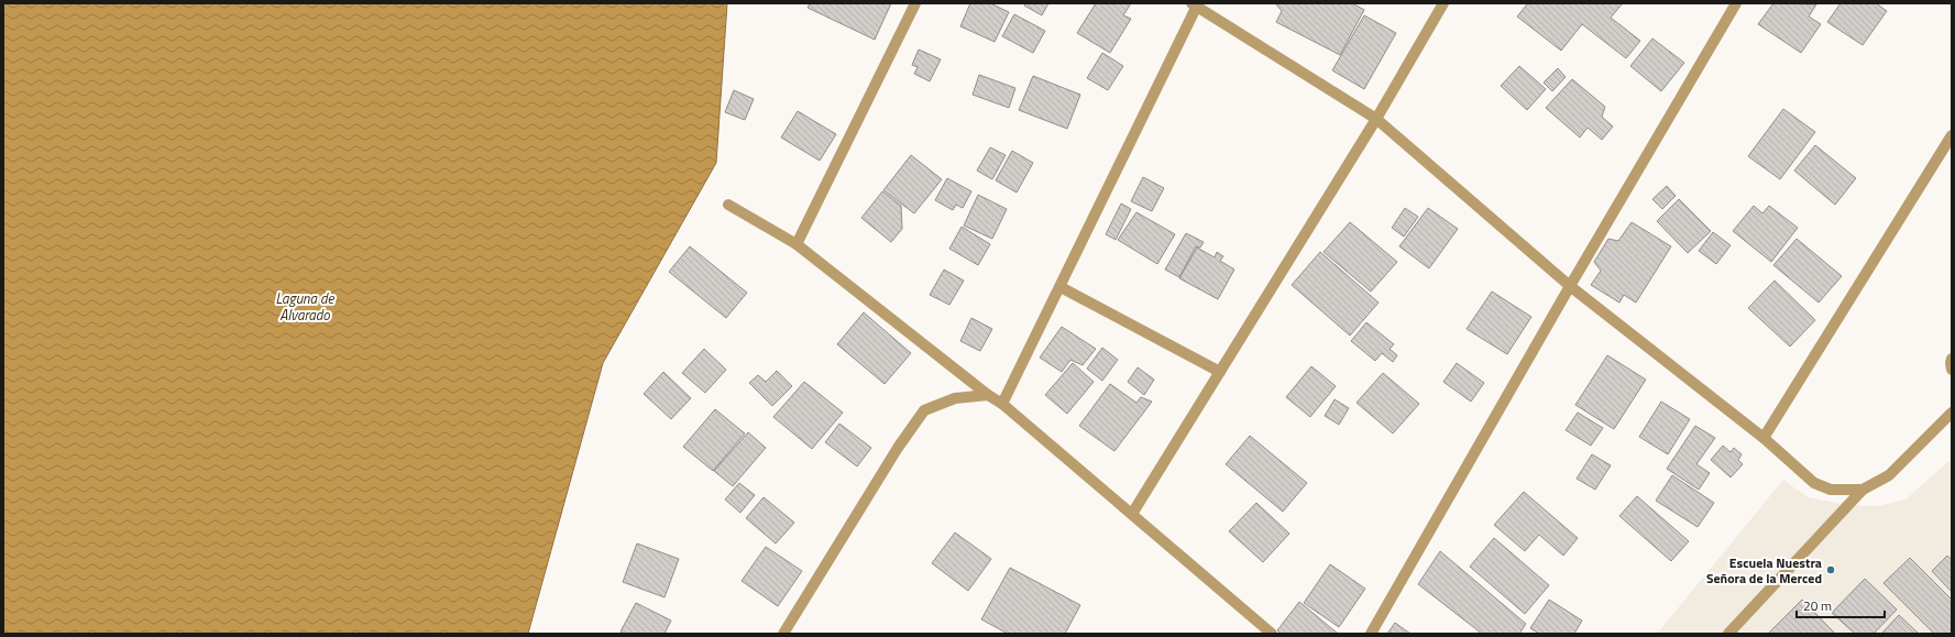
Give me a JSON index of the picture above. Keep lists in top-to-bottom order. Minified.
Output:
{"water":["Laguna de Alvarado"],"places":["Escuela Nuestra Señora de la Merced"],"scale_bar":"20 m"}
